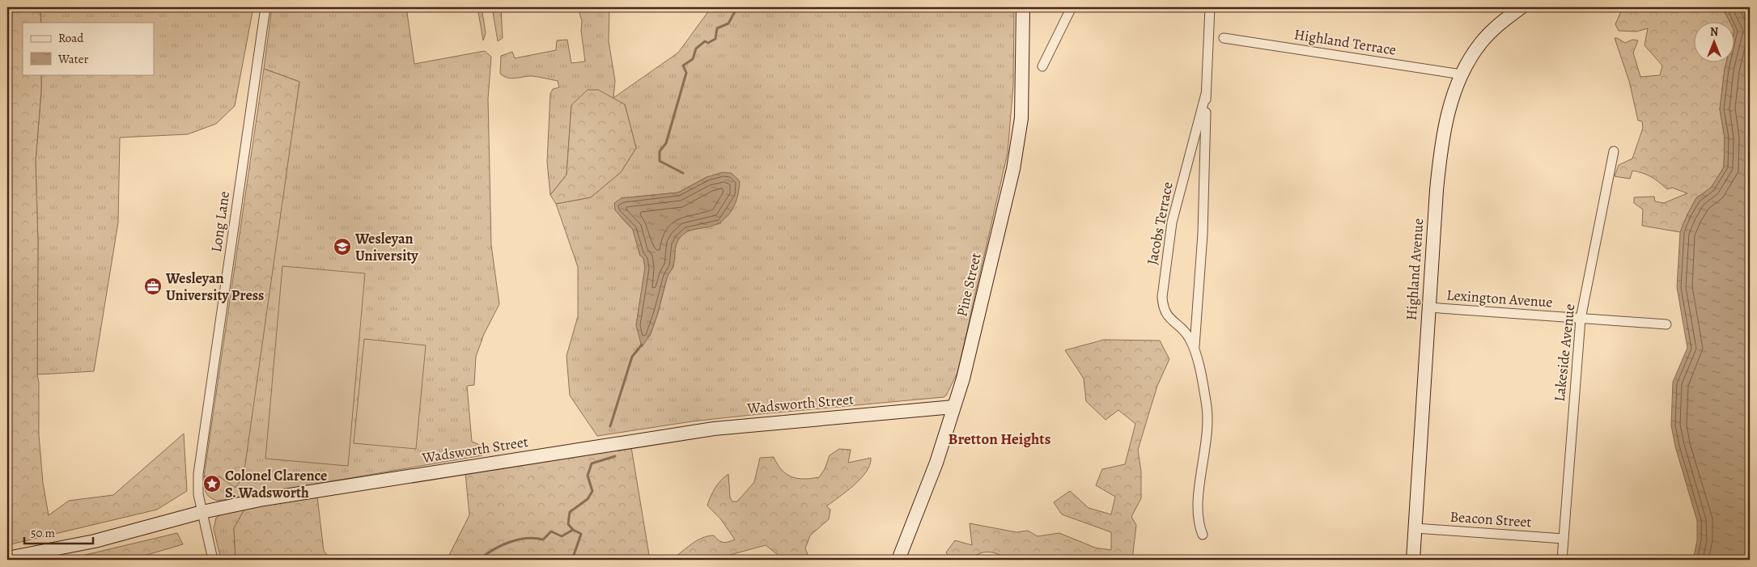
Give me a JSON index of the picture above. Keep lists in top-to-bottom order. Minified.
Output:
{"streets":{"street":["Highland Terrace","Long Lane","Jacobs Terrace","Highland Avenue","Pine Street","Lexington Avenue","Lakeside Avenue","Wadsworth Street","Beacon Street"]},"crossings":[["Highland Terrace","Highland Avenue"],["Long Lane","Wadsworth Street"],["Highland Avenue","Lexington Avenue"],["Highland Avenue","Beacon Street"],["Pine Street","Wadsworth Street"],["Lexington Avenue","Lakeside Avenue"],["Lakeside Avenue","Beacon Street"]],"districts":["Bretton Heights"],"places":{"school or university":["Wesleyan University"],"office":["Wesleyan University Press"],"place":["Colonel Clarence S. Wadsworth"]},"legend":["Road","Water"],"scale_bar":"50 m","north":"top"}
